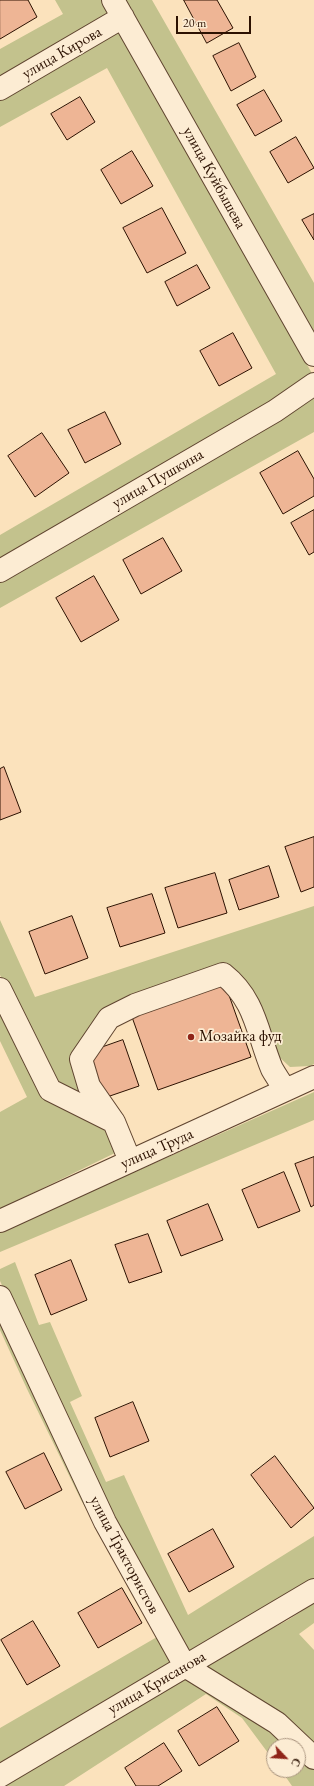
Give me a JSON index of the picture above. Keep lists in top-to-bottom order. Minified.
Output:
{"streets":{"street":["улица Кирова","улица Куйбышева","улица Пушкина","улица Труда","улица Трактористов","улица Крисанова"]},"crossings":[["улица Кирова","улица Куйбышева"],["улица Трактористов","улица Крисанова"]],"places":["Мозайка фуд"],"scale_bar":"20 m","north":"bottom right"}
